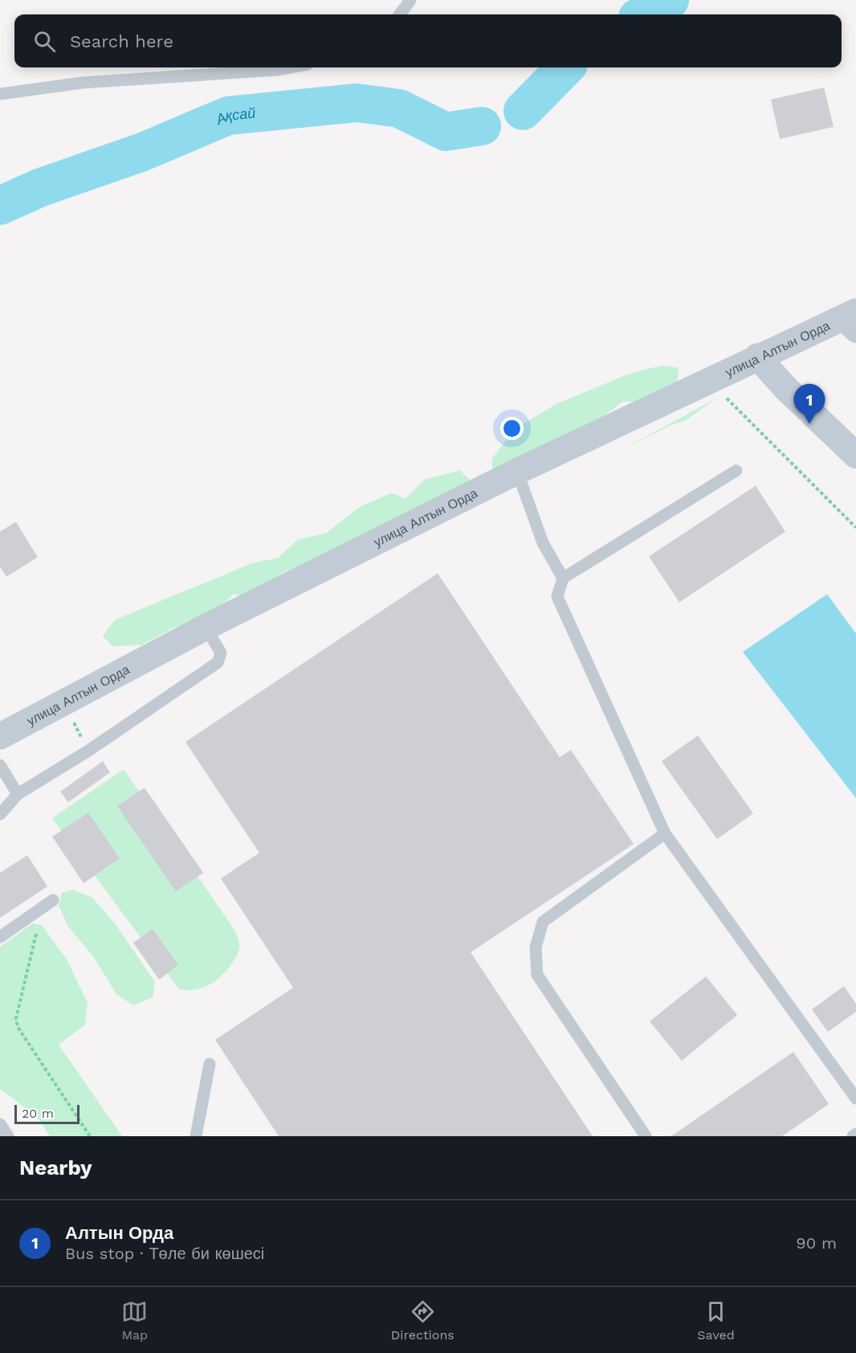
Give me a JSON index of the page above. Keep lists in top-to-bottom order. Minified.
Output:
{"streets":{"main road":["улица Алтын Орда"]},"water":["Ақсай"],"scale_bar":"20 m","page":{"search":"Search here","pins":"1","scale":"20 m","heading":"Nearby","list":[{"mark":"1","name":"Алтын Орда","note":"Bus stop · Төле би көшесі","value":"90 m"}],"nav":["Map","Directions","Saved"]}}
